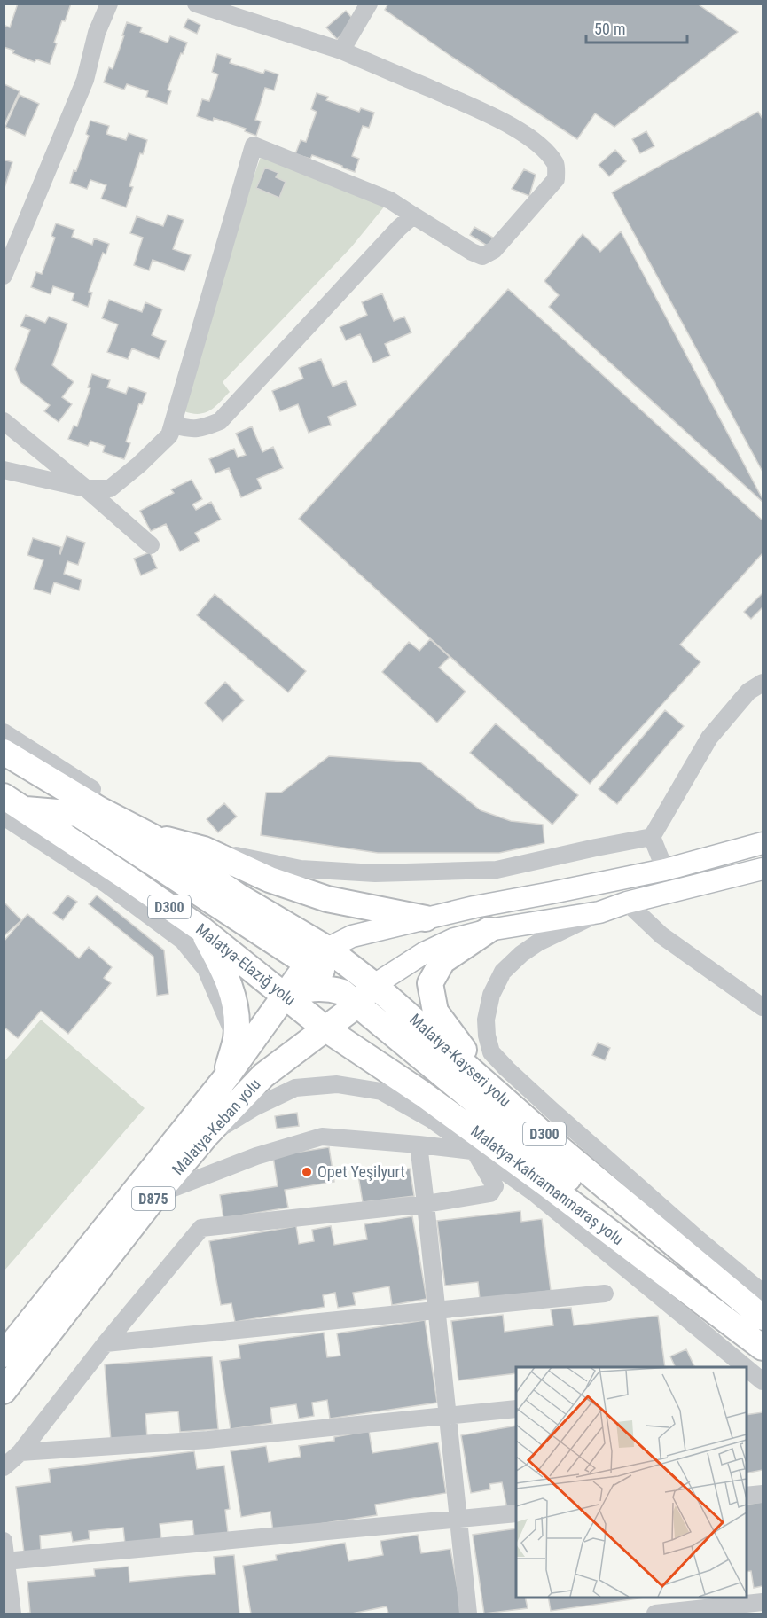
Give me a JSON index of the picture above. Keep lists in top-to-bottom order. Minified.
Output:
{"streets":{"highway":["D300","Malatya-Elazığ yolu","Malatya-Kayseri yolu","Malatya-Keban yolu","Malatya-Kahramanmaraş yolu","D875"]},"crossings":[["D300","Malatya-Kayseri yolu"],["D300","Malatya-Keban yolu"],["Malatya-Elazığ yolu","Malatya-Keban yolu"],["Malatya-Elazığ yolu","Malatya-Kahramanmaraş yolu"],["Malatya-Kayseri yolu","Malatya-Keban yolu"],["Malatya-Keban yolu","Malatya-Kahramanmaraş yolu"]],"places":["Opet Yeşilyurt"],"scale_bar":"50 m"}
